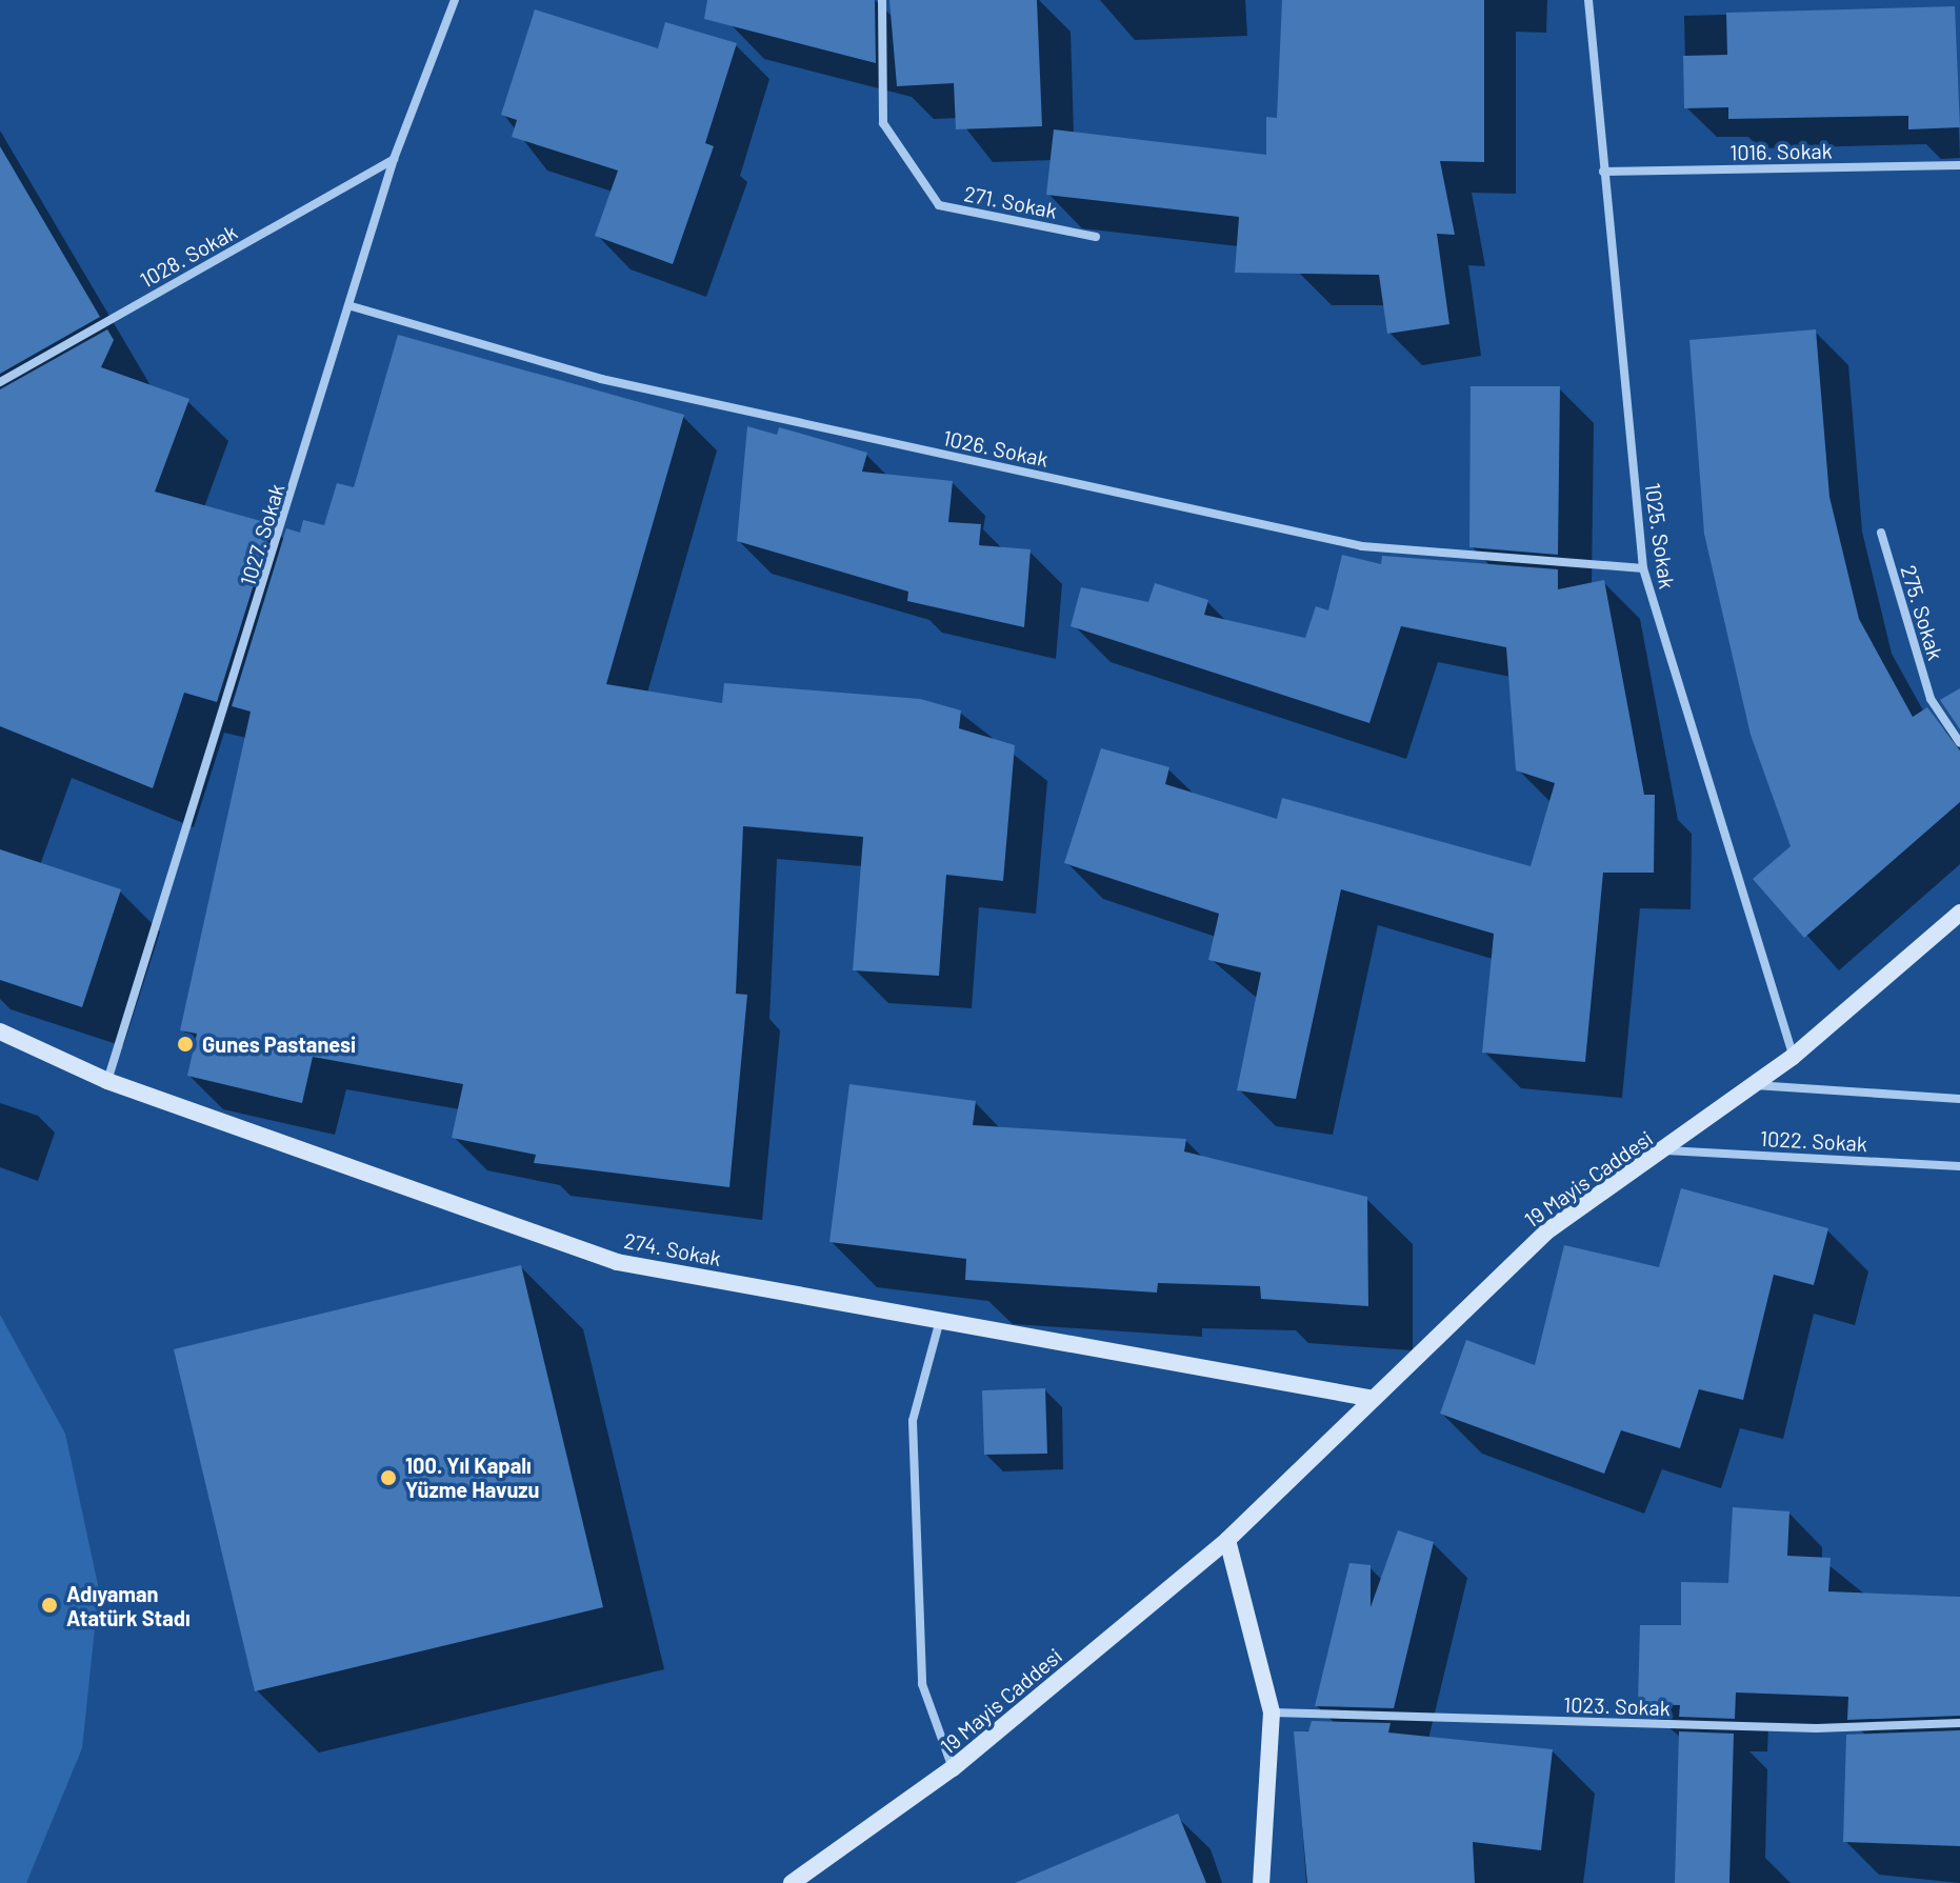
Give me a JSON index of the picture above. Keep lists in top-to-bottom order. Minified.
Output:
{"streets":{"street":["1016. Sokak","271. Sokak","1028. Sokak","1026. Sokak","1027. Sokak","1025. Sokak","275. Sokak","1022. Sokak","19 Mayis Caddesi","274. Sokak","1023. Sokak"]},"crossings":[["1016. Sokak","1025. Sokak"],["1028. Sokak","1027. Sokak"],["1026. Sokak","1027. Sokak"],["1026. Sokak","1025. Sokak"],["1027. Sokak","274. Sokak"],["1025. Sokak","19 Mayis Caddesi"],["1022. Sokak","19 Mayis Caddesi"],["19 Mayis Caddesi","274. Sokak"]],"places":["Gunes Pastanesi","100. Yıl Kapalı Yüzme Havuzu","Adıyaman Atatürk Stadı"]}
